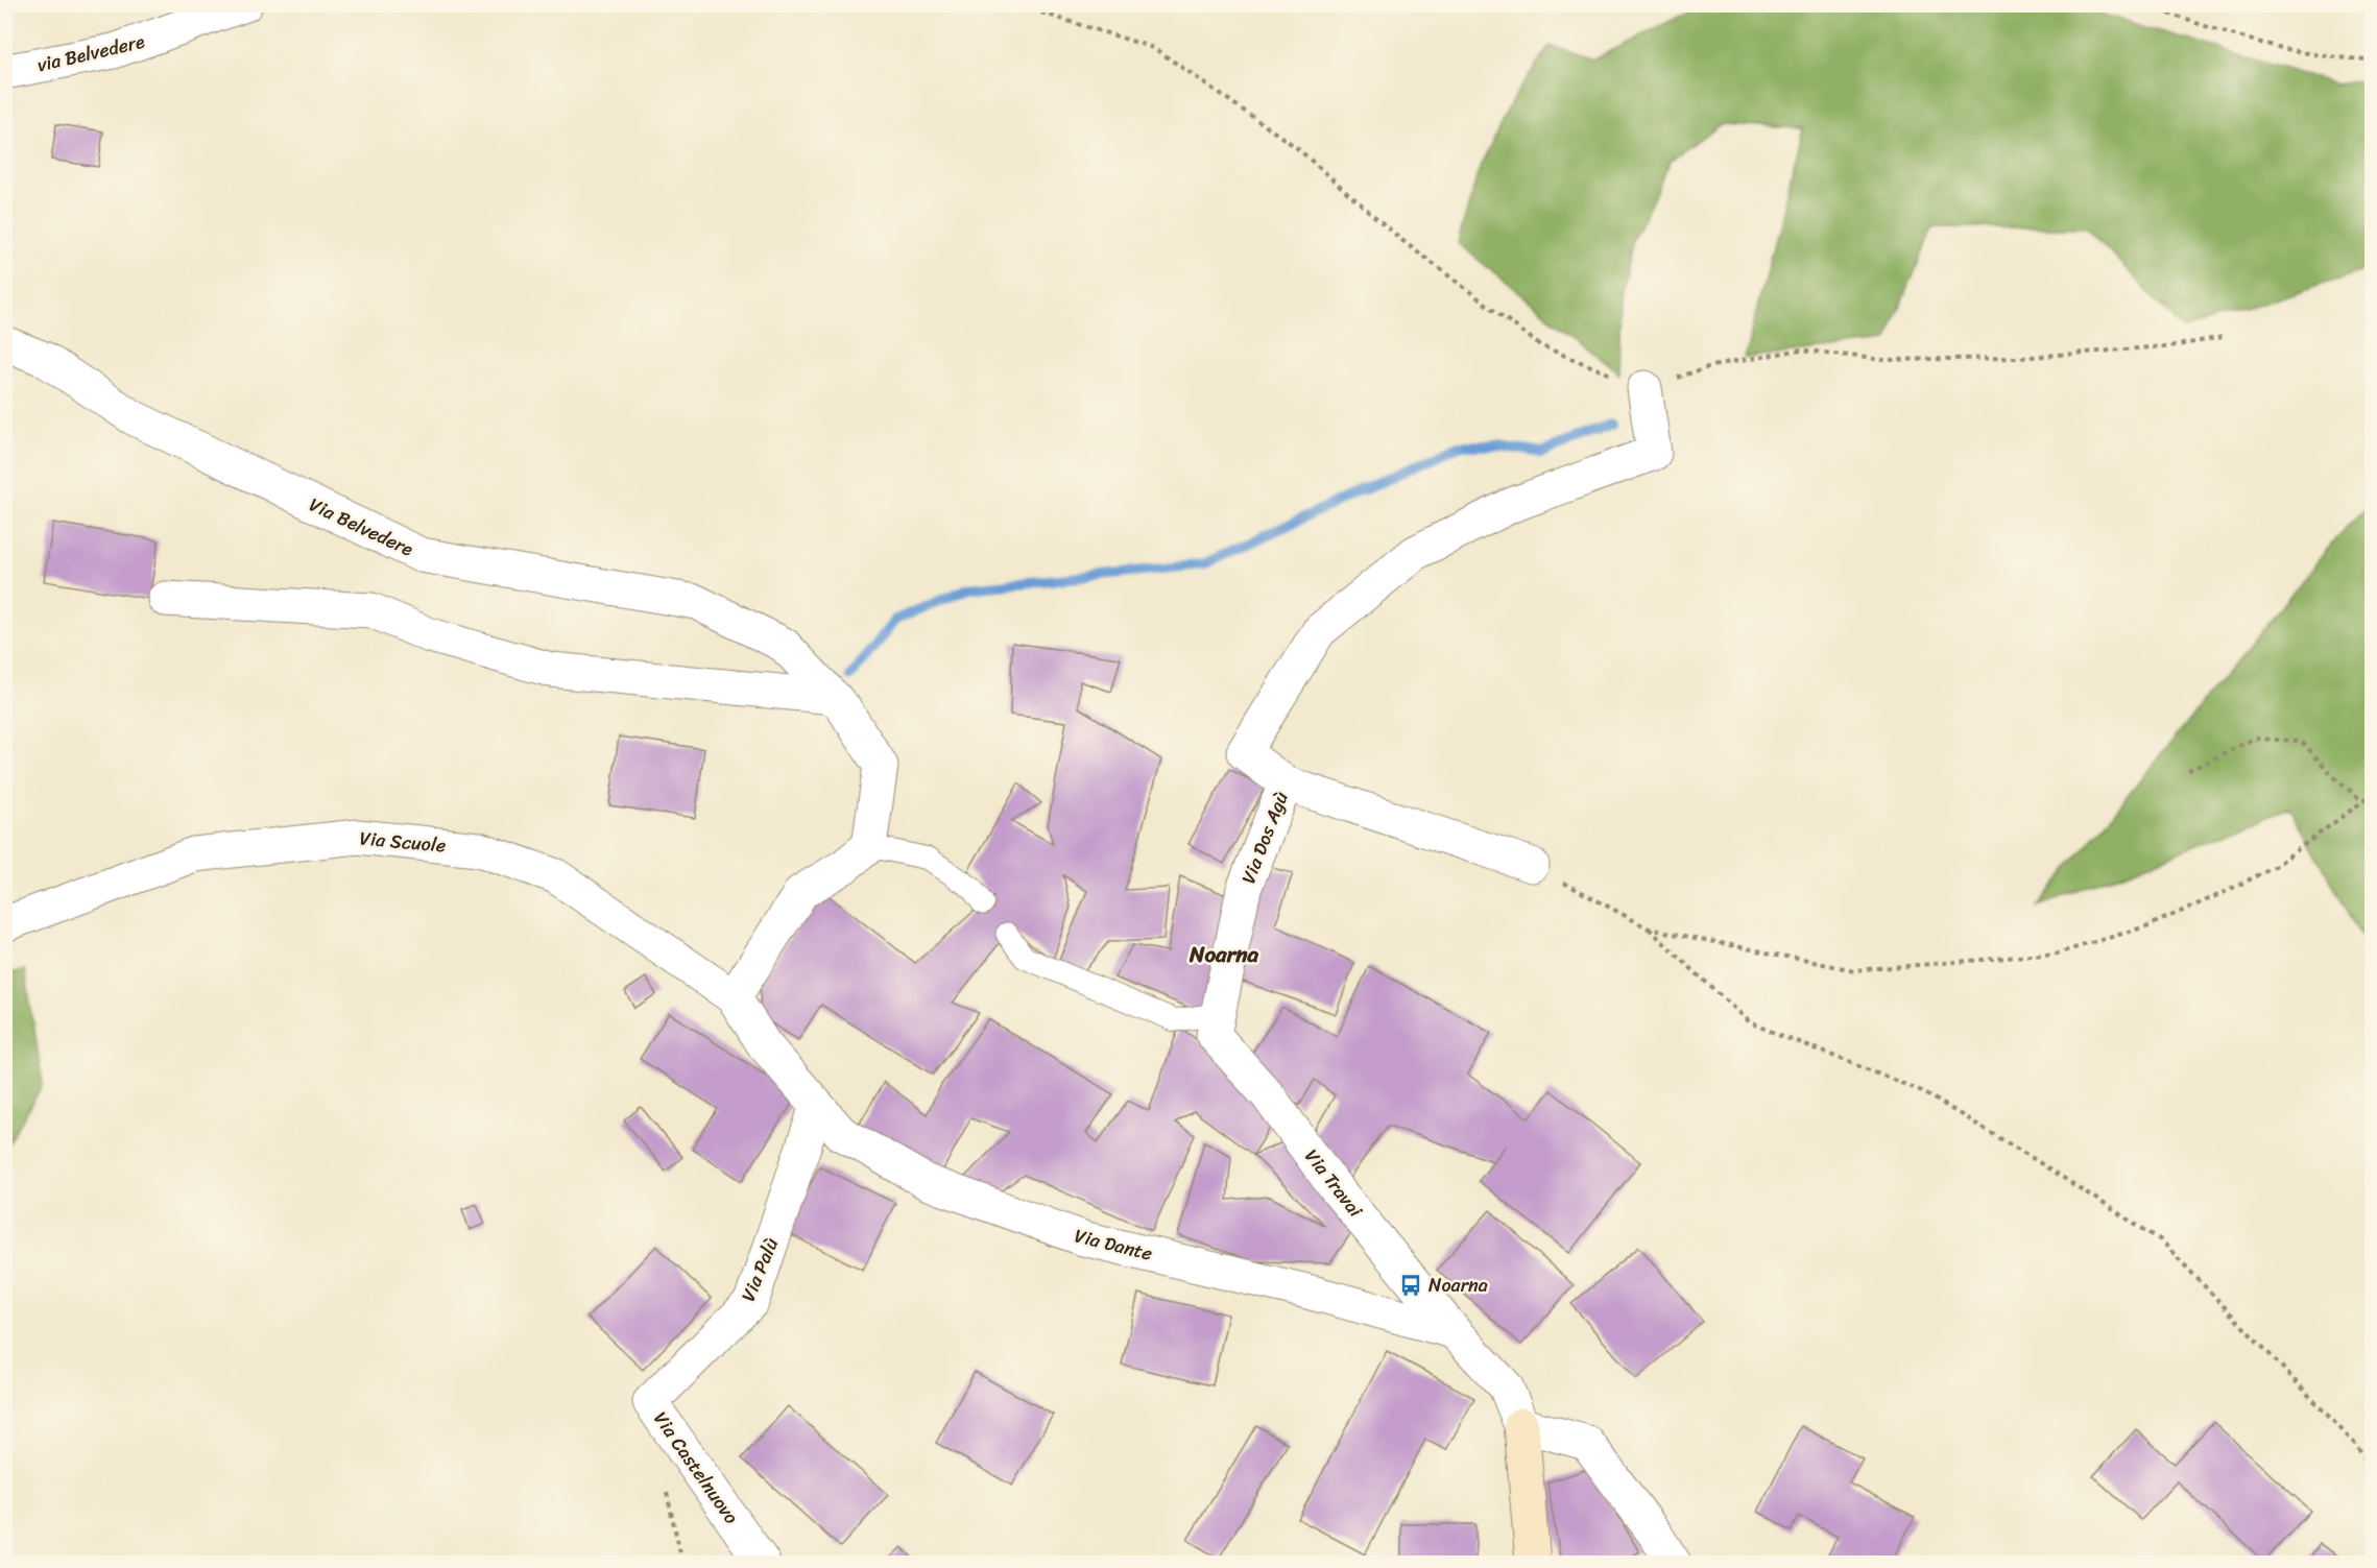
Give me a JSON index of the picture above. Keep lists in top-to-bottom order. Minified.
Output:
{"streets":{"street":["via Belvedere","Via Belvedere","Via Dos Agù","Via Scuole","Via Travai","Via Dante","Via Palù","Via Castelnuovo"]},"crossings":[["Via Dos Agù","Via Travai"],["Via Scuole","Via Dante"],["Via Travai","Via Dante"],["Via Dante","Via Palù"],["Via Palù","Via Castelnuovo"]],"districts":["Noarna"],"places":{"bus stop":["Noarna"]}}
